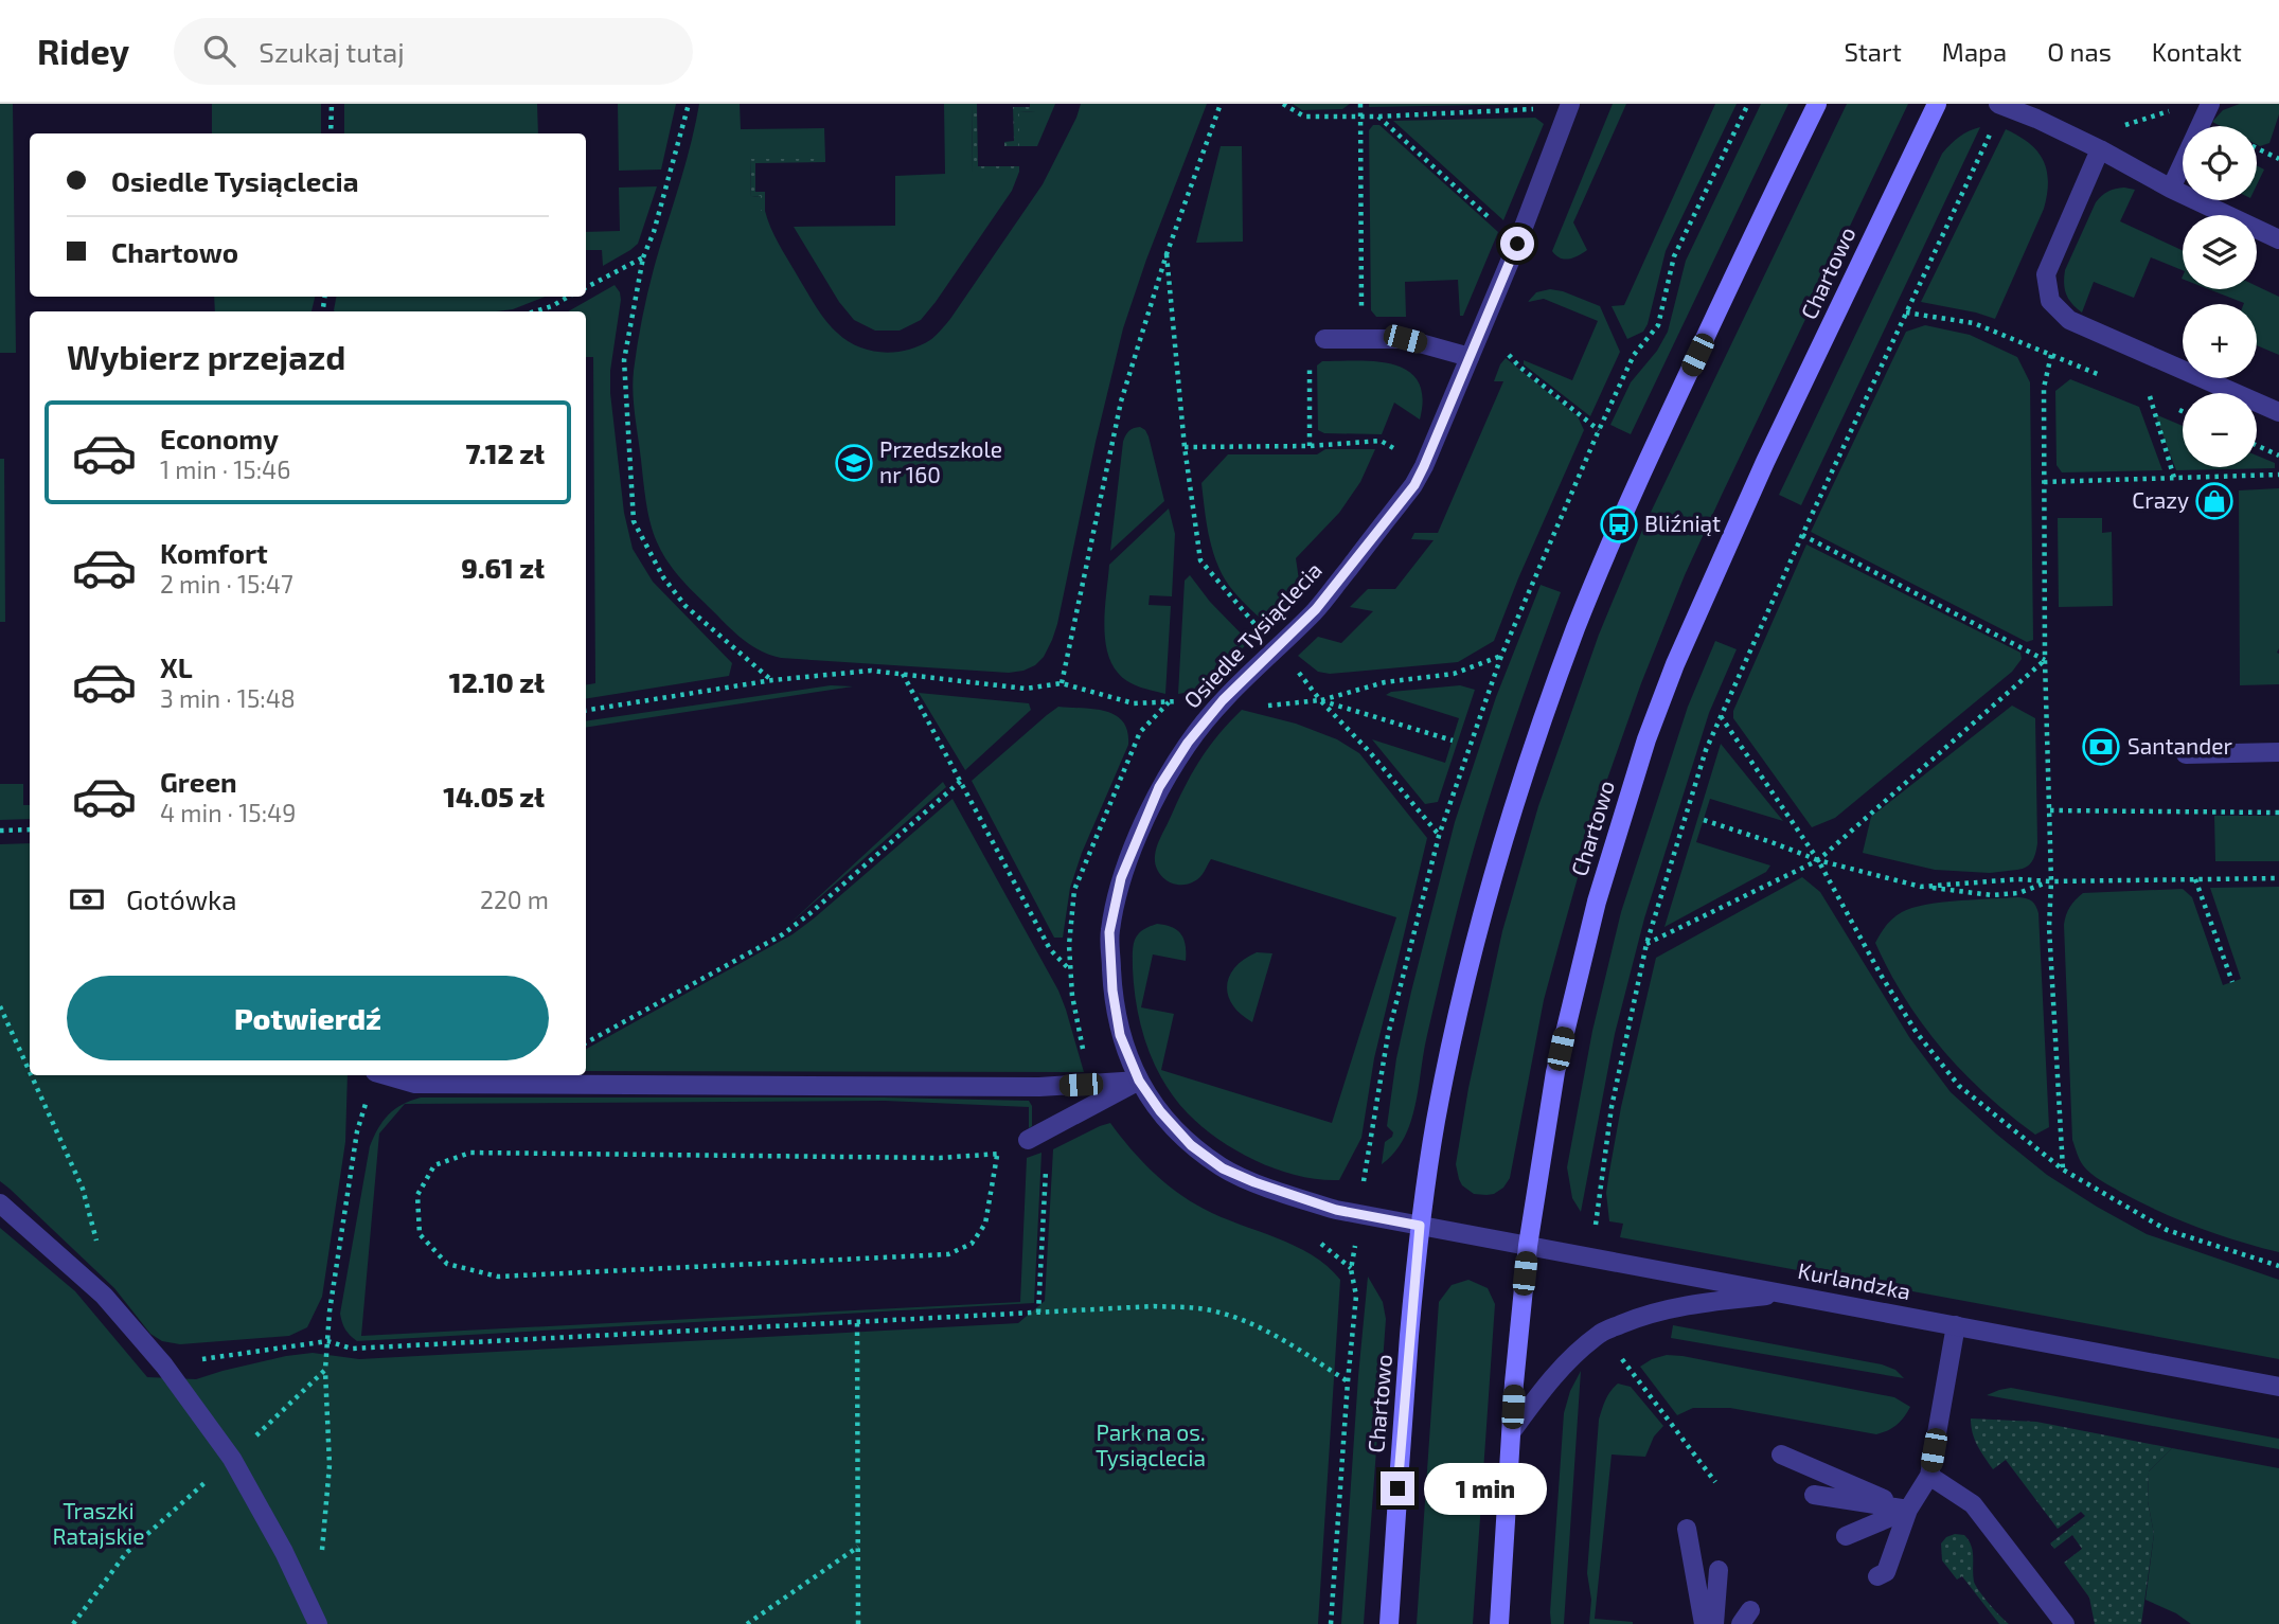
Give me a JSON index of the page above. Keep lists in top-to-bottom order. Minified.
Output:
{"streets":{"street":["Chartowo","Osiedle Tysiąclecia","Kurlandzka"]},"crossings":[["Chartowo","Osiedle Tysiąclecia"],["Chartowo","Kurlandzka"],["Osiedle Tysiąclecia","Kurlandzka"]],"parks":["Park na os. Tysiąclecia","Traszki Ratajskie"],"places":{"school or university":["Przedszkole nr 160"],"shop":["Crazy"],"bus stop":["Bliźniąt"],"bank":["Santander"]},"page":{"header":"Ridey","search":"Szukaj tutaj","nav":["Start","Mapa","O nas","Kontakt"],"map_buttons":["+","−"],"banner":["Osiedle Tysiąclecia","Chartowo"],"heading":"Wybierz przejazd","list":[{"name":"Economy","note":"1 min · 15:46","value":"7.12 zł"},{"name":"Komfort","note":"2 min · 15:47","value":"9.61 zł"},{"name":"XL","note":"3 min · 15:48","value":"12.10 zł"},{"name":"Green","note":"4 min · 15:49","value":"14.05 zł"}],"pay":["Gotówka","220 m"],"buttons":"Potwierdź","bubble":"1 min"}}
